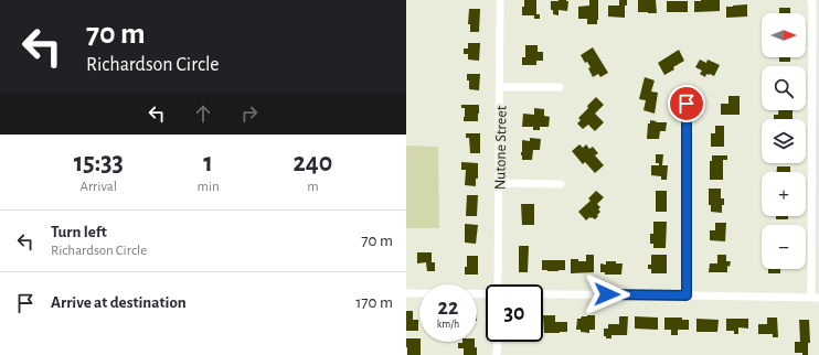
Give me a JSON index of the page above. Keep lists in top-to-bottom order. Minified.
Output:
{"streets":{"street":["Nutone Street"]},"north":"right","page":{"turn":["70 m","Richardson Circle"],"map_buttons":["+","−"],"eta":["15:33","Arrival","1","min","240","m"],"list":[{"name":"Turn left","note":"Richardson Circle","value":"70 m"},{"name":"Arrive at destination","value":"170 m"}],"speed":"22 km/h","limit":"30"}}
